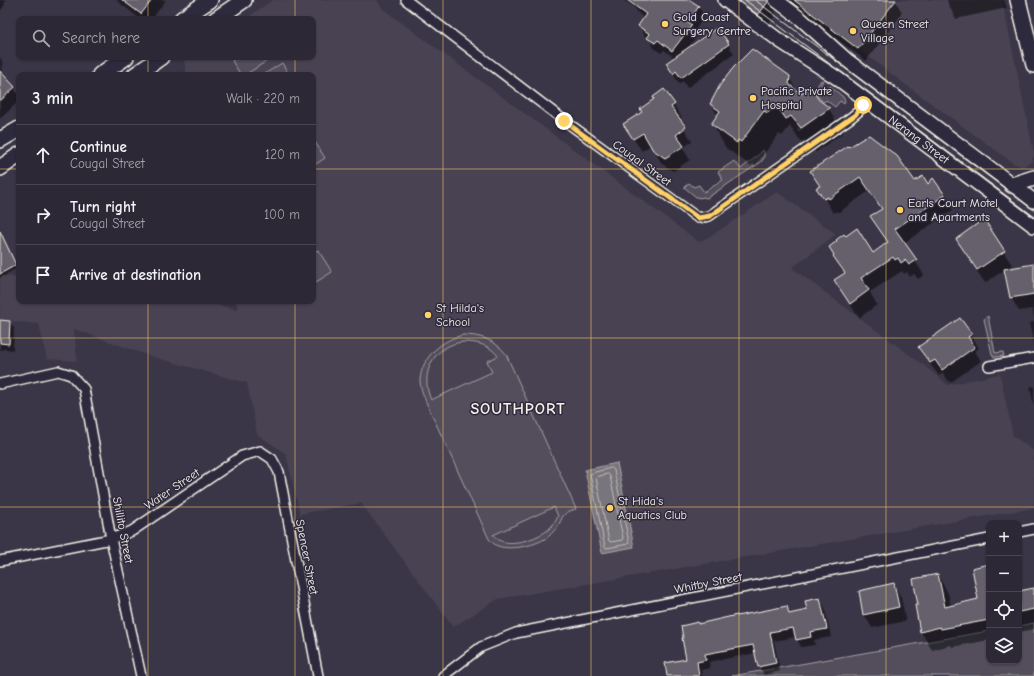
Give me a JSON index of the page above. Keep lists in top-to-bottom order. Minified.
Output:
{"streets":{"main road":["Nerang Street"],"street":["Cougal Street","Water Street","Shillito Street","Spencer Street","Whitby Street"]},"crossings":[["Nerang Street","Cougal Street"],["Water Street","Shillito Street"],["Water Street","Spencer Street"]],"districts":["SOUTHPORT"],"places":["Gold Coast Surgery Centre","Queen Street Village","Pacific Private Hospital","Earls Court Motel and Apartments","St Hilda's School","St Hida's Aquatics Club"],"page":{"search":"Search here","heading":["3 min","Walk · 220 m"],"list":[["Continue","Cougal Street","120 m"],["Turn right","Cougal Street","100 m"],"Arrive at destination"],"map_buttons":["+","−"]}}
